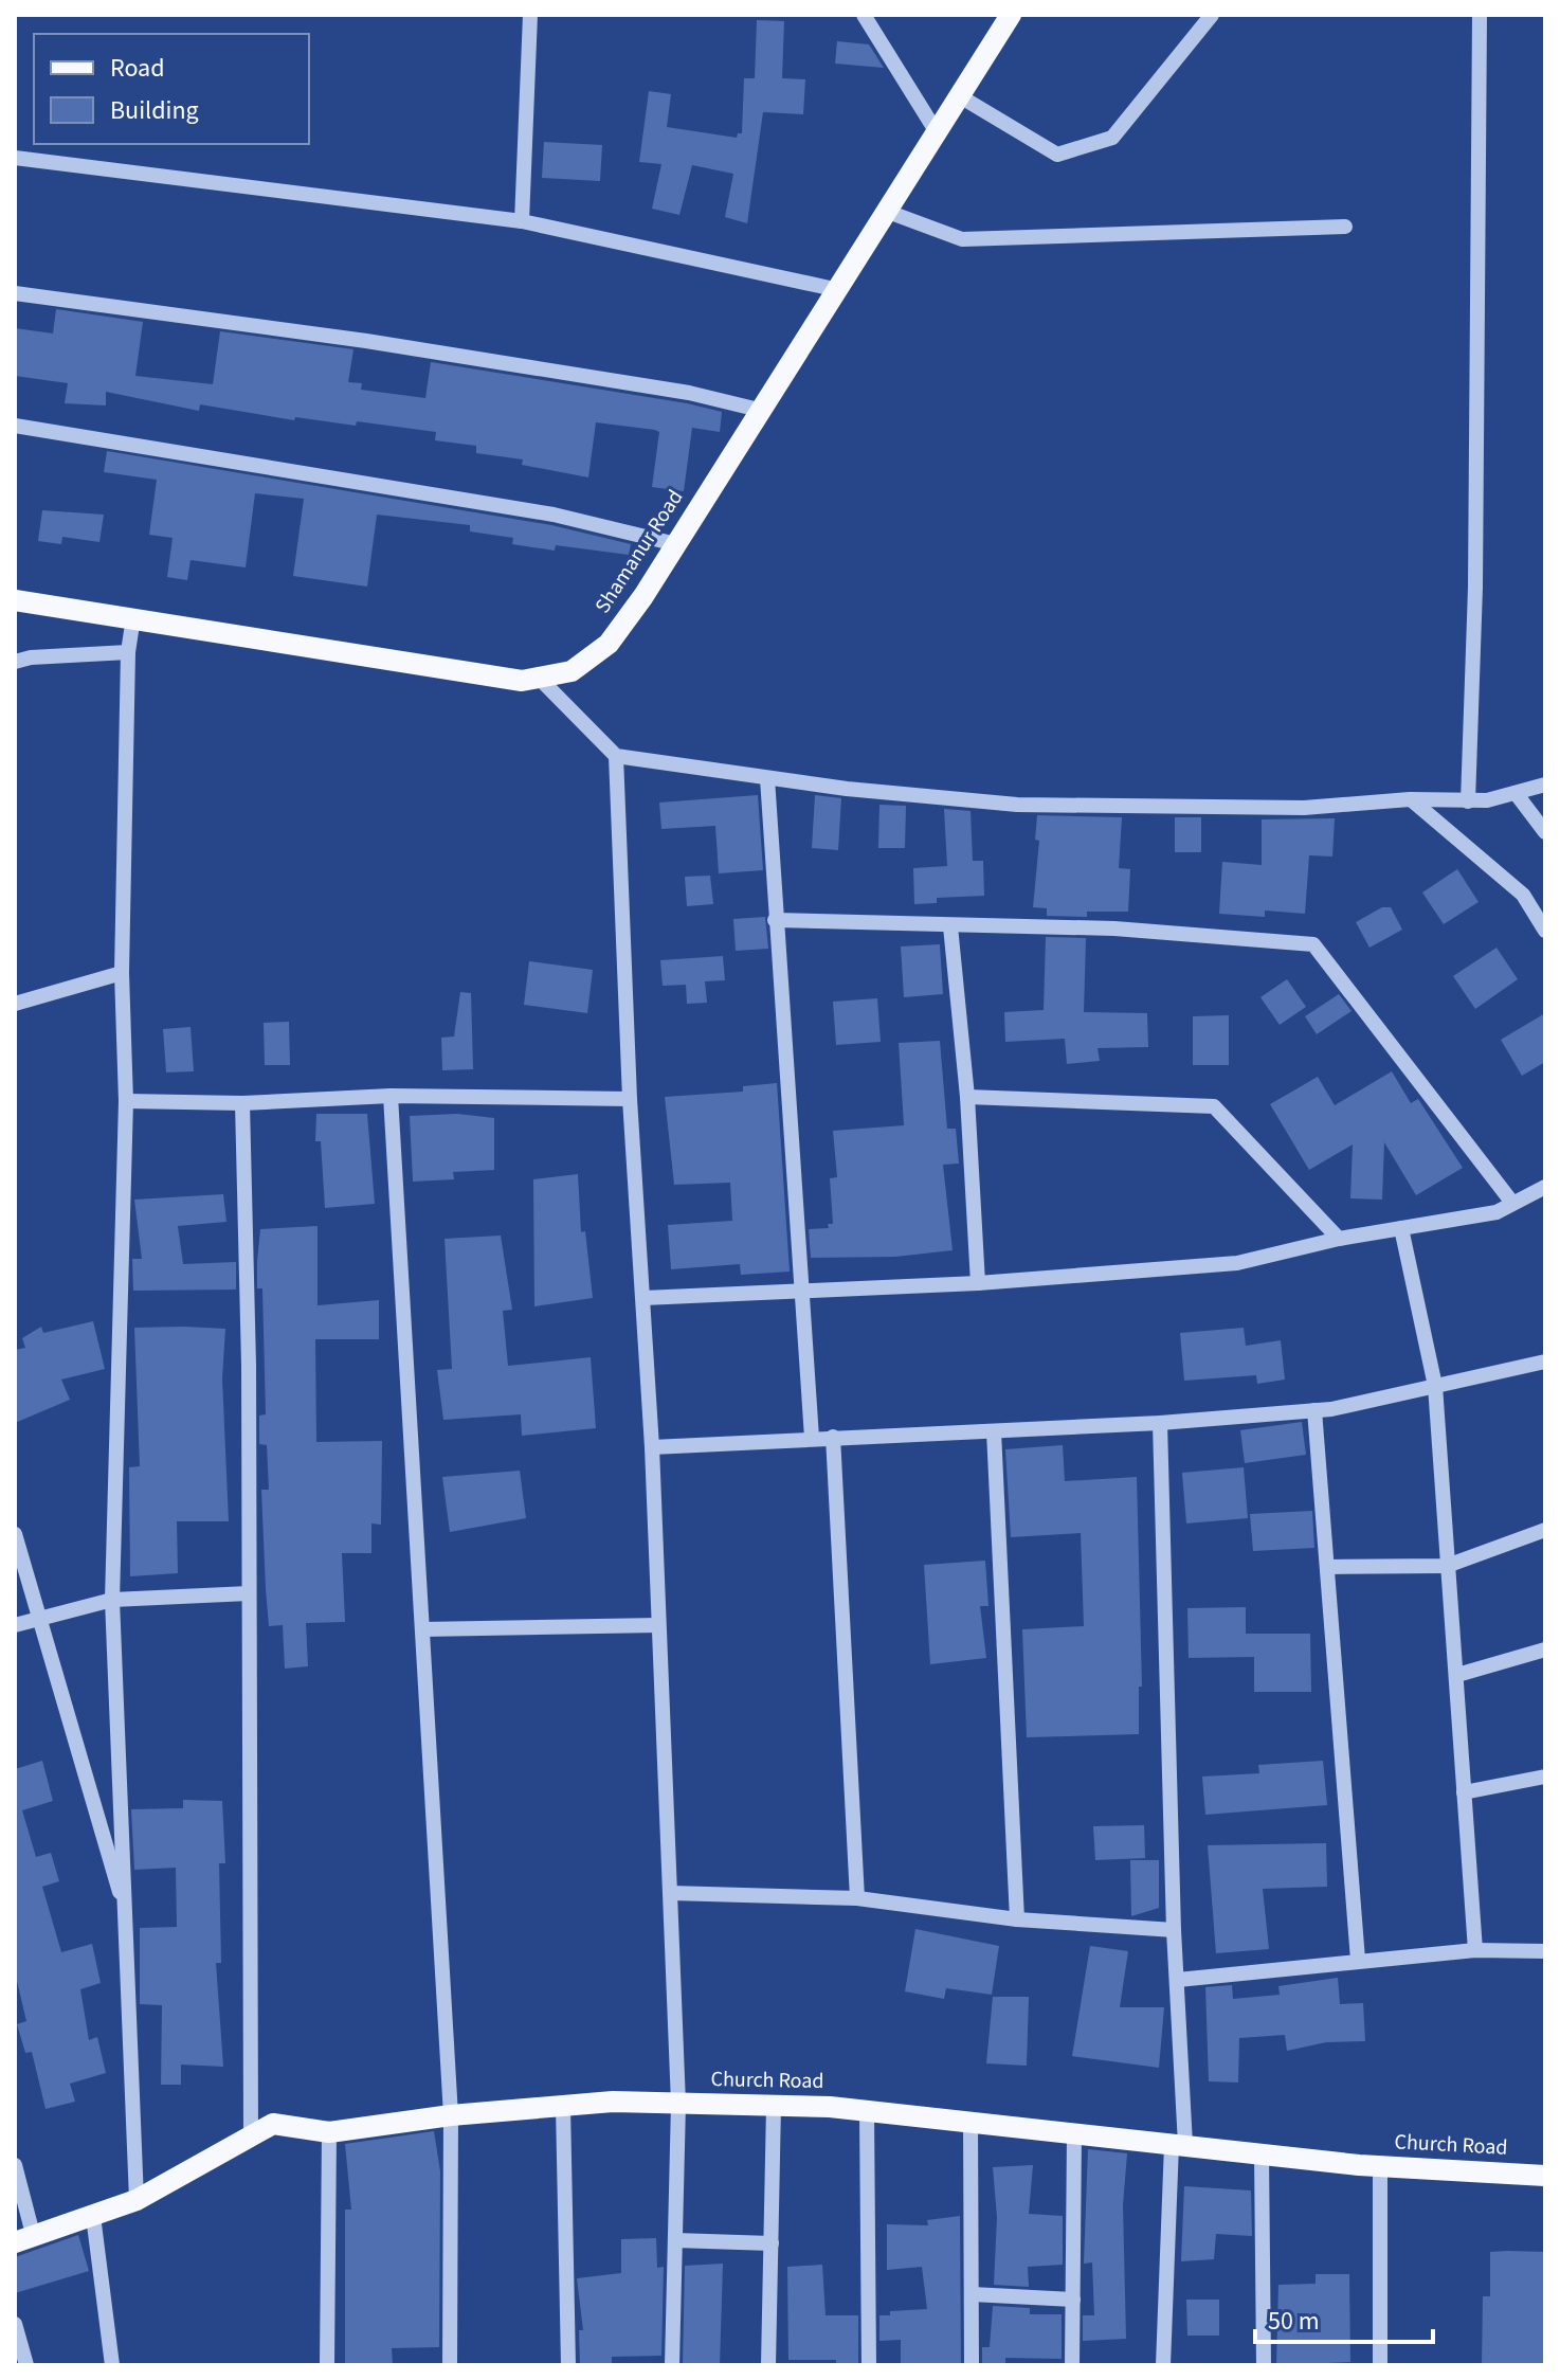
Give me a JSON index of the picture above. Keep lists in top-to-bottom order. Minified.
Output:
{"streets":{"main road":["Shamanur Road","Church Road"]},"legend":["Road","Building"],"scale_bar":"50 m"}
